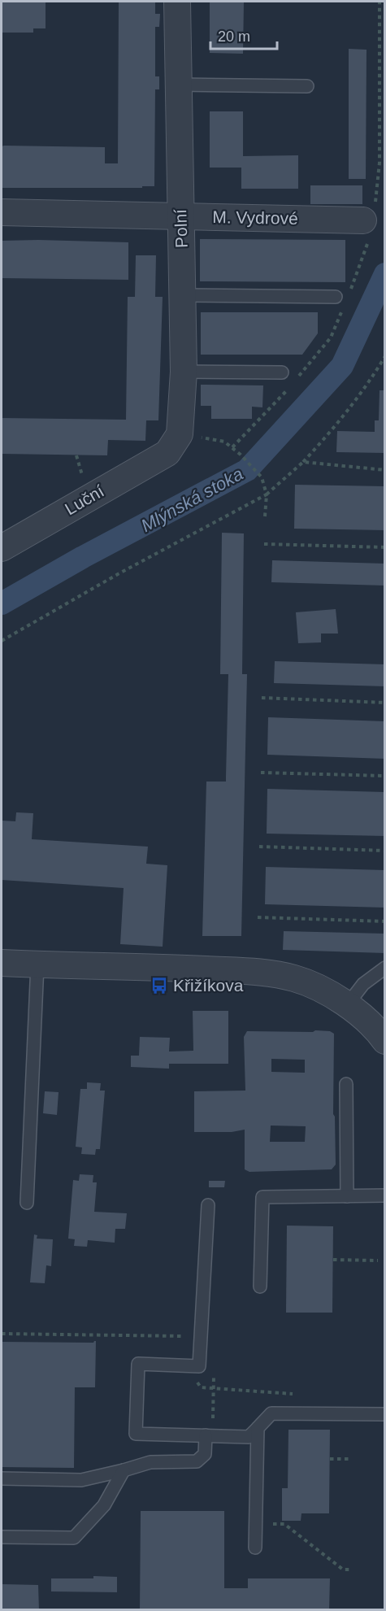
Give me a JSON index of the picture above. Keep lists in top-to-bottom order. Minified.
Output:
{"streets":{"street":["M. Vydrové","Polní","Luční"]},"crossings":[["M. Vydrové","Polní"],["Polní","Luční"]],"water":["Mlýnská stoka"],"places":{"bus stop":["Křižíkova"]},"scale_bar":"20 m"}
